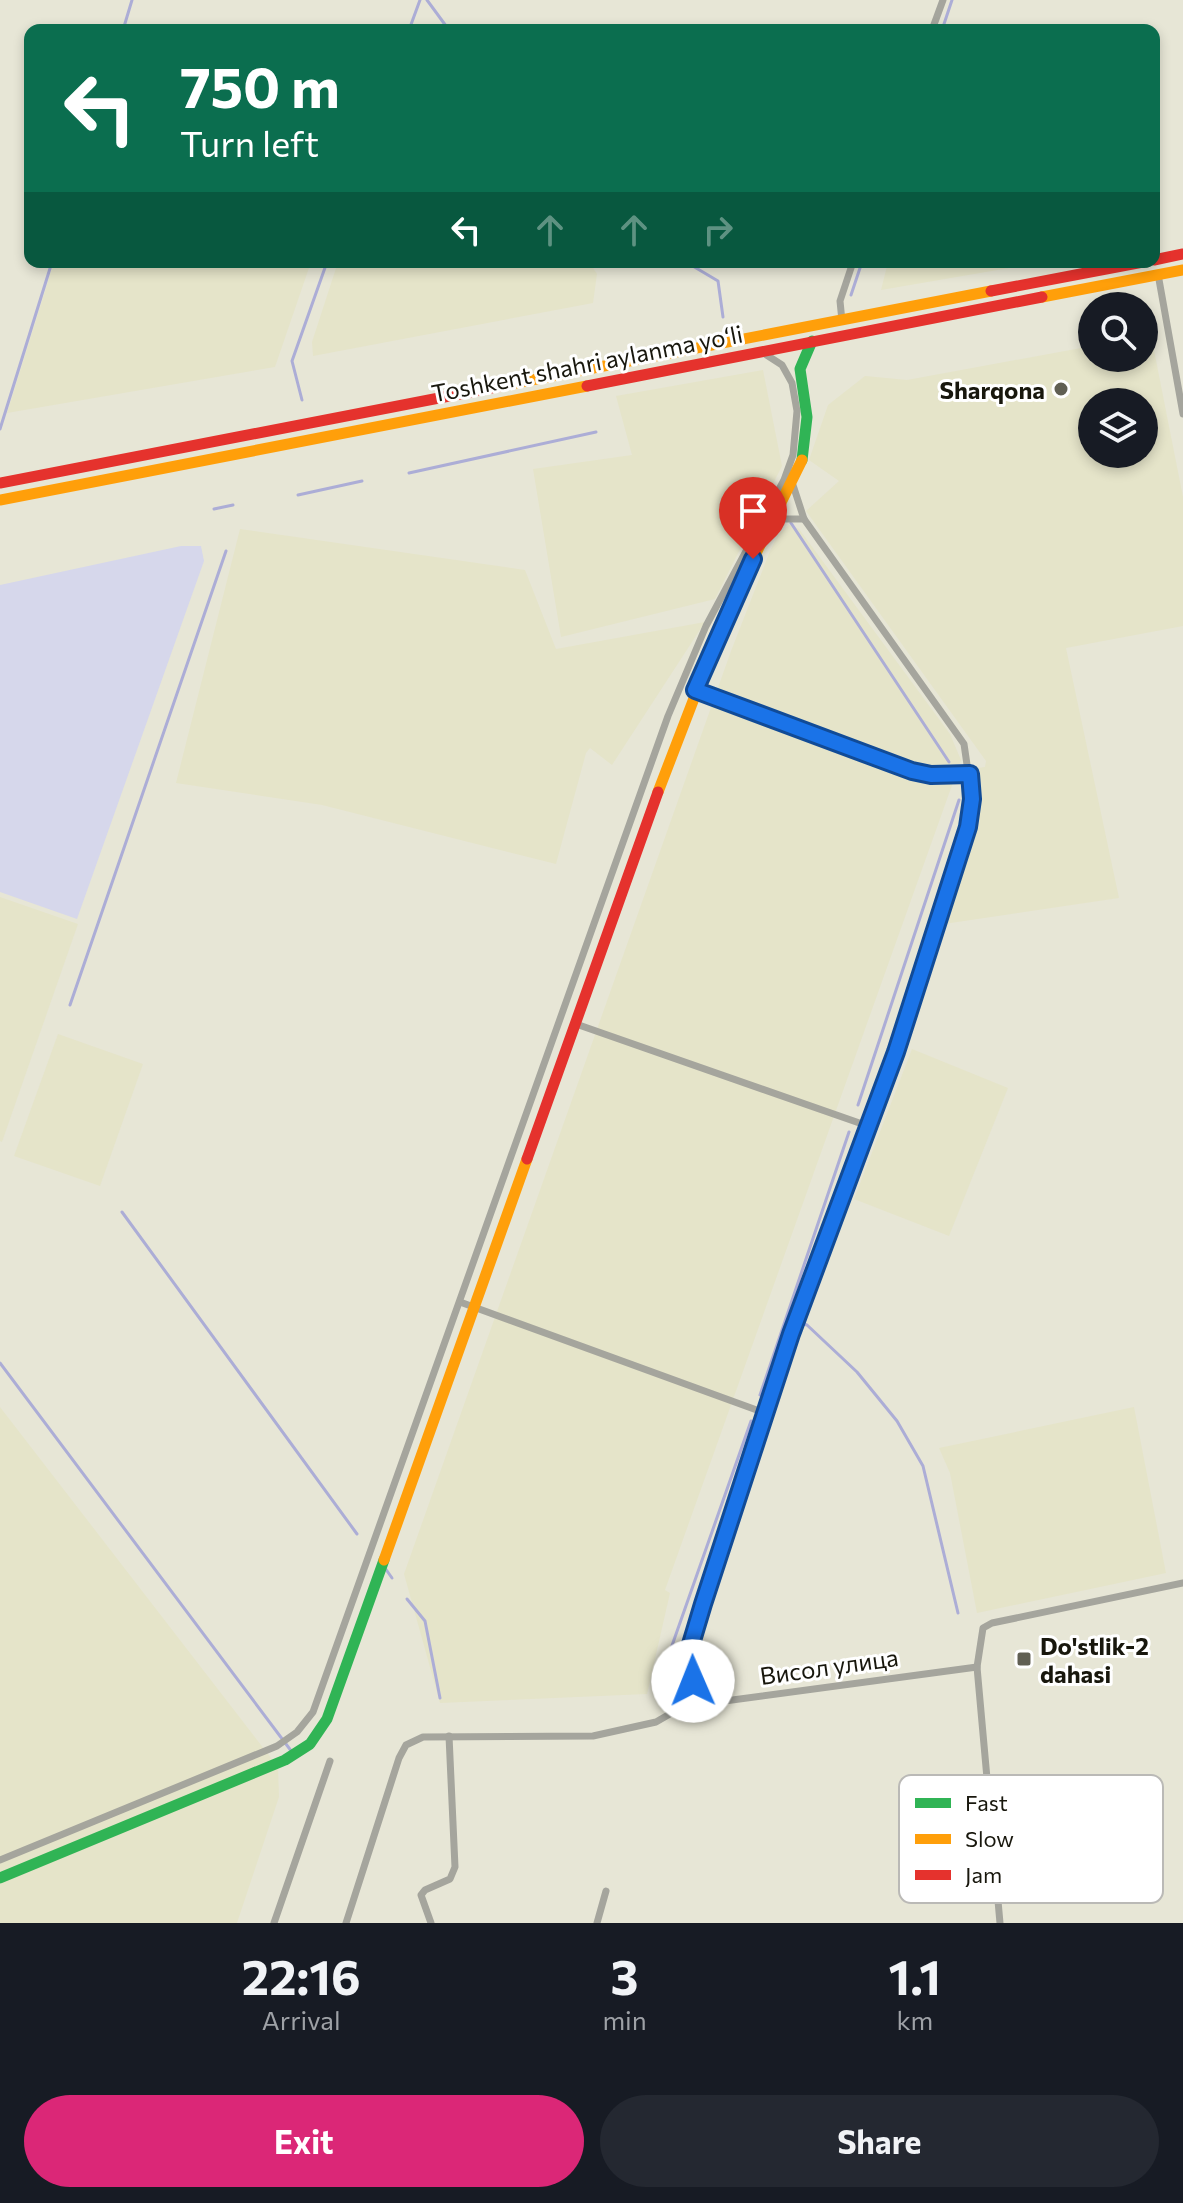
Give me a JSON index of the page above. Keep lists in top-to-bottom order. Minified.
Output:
{"streets":{"main road":["Toshkent shahri aylanma yoʻli"],"street":["Висол улица"]},"places":{"other":["Sharqona"],"transit":["Do'stlik-2 dahasi"]},"legend":["Fast","Slow","Jam"],"page":{"turn":["750 m","Turn left"],"eta":["22:16","Arrival","3","min","1.1","km"],"buttons":["Exit","Share"]}}
